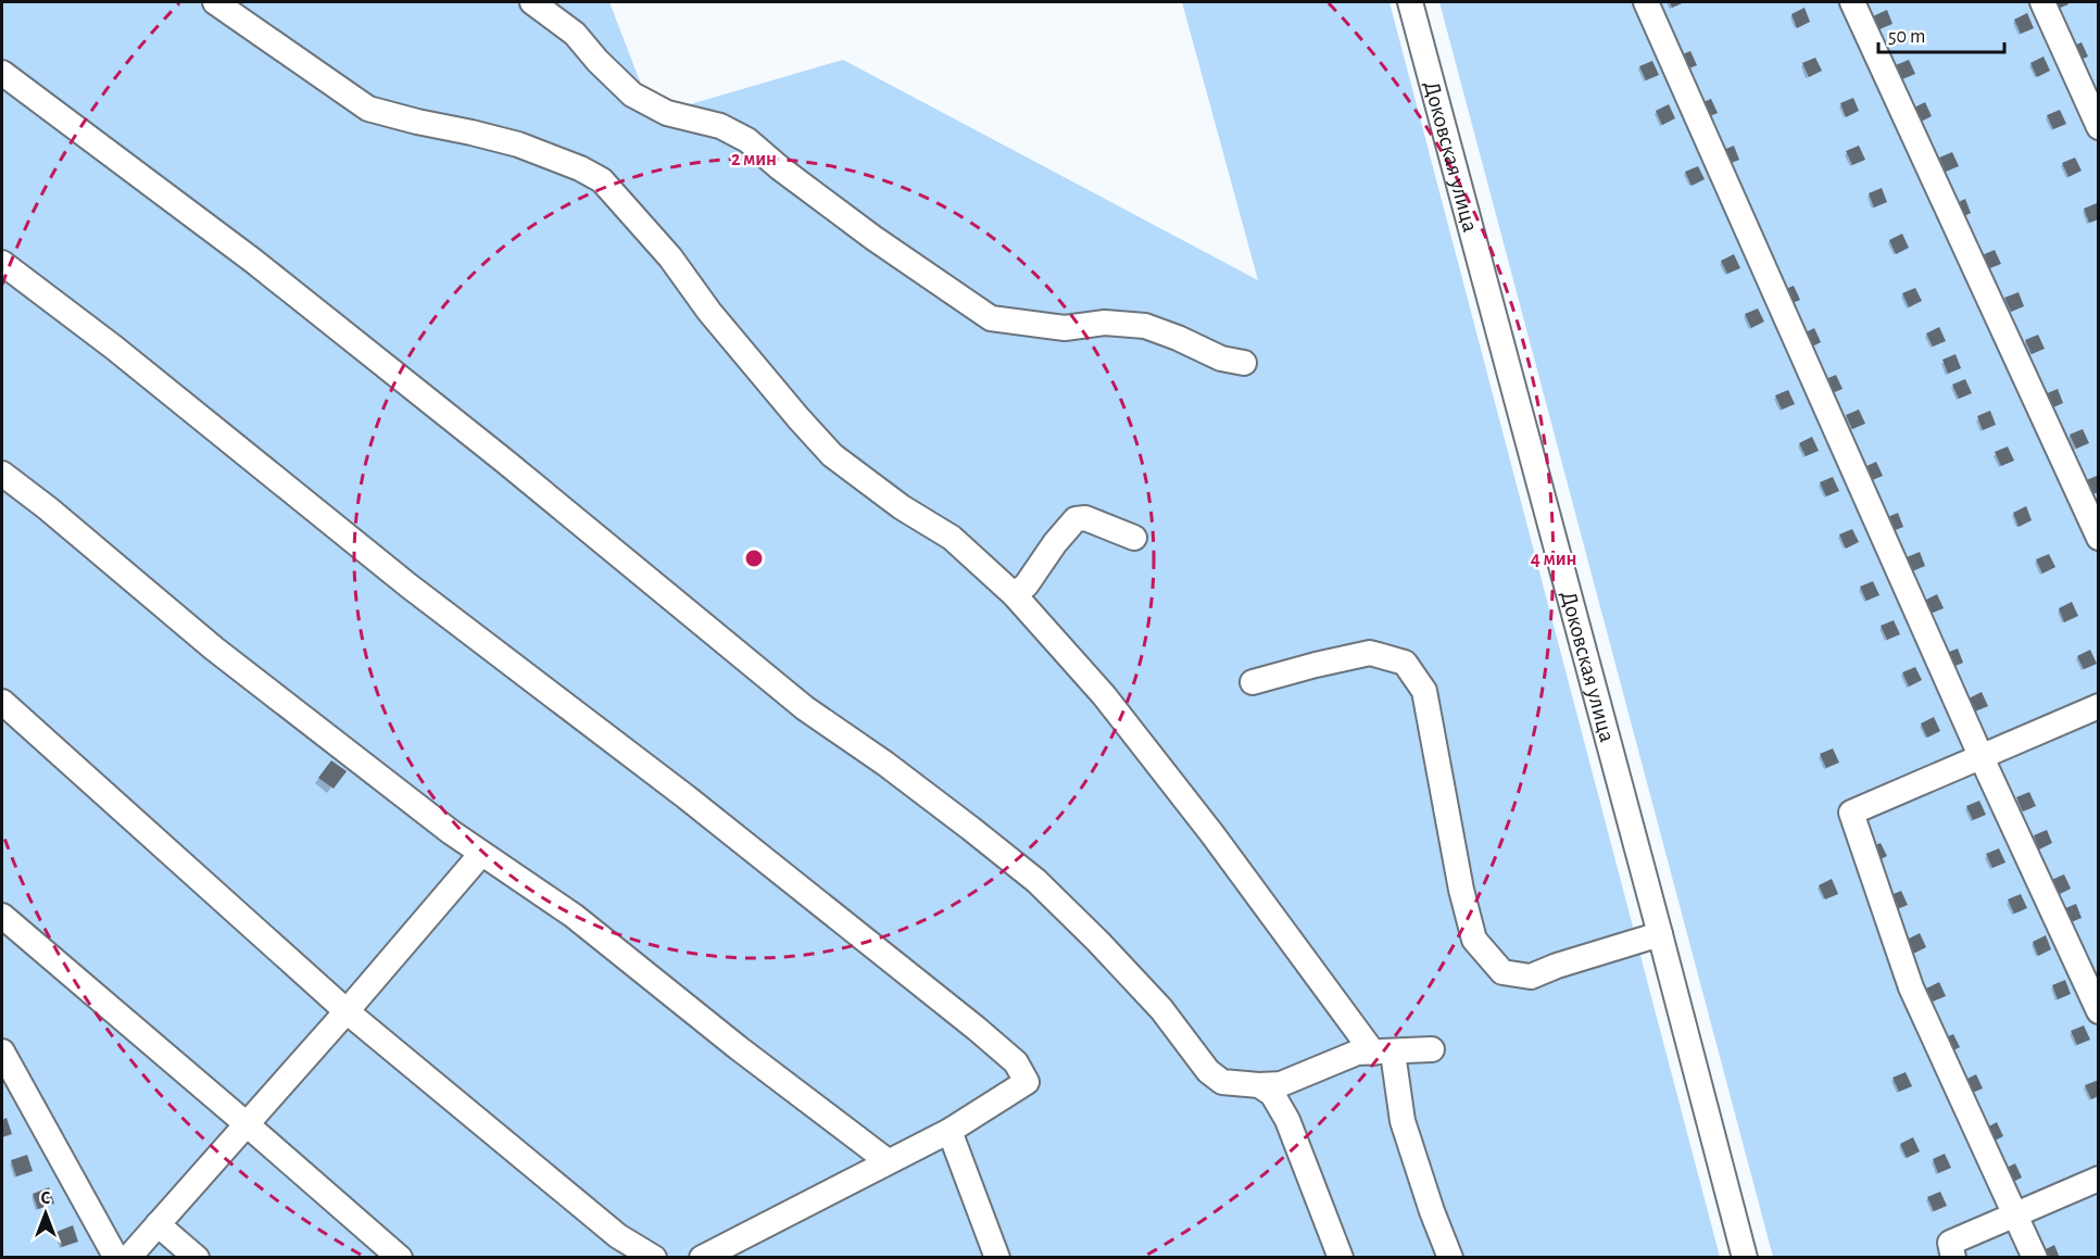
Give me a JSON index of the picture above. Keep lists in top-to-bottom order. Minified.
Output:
{"streets":{"street":["Доковская улица"]},"scale_bar":"50 m","north":"top","rings":["2 мин","4 мин"]}
